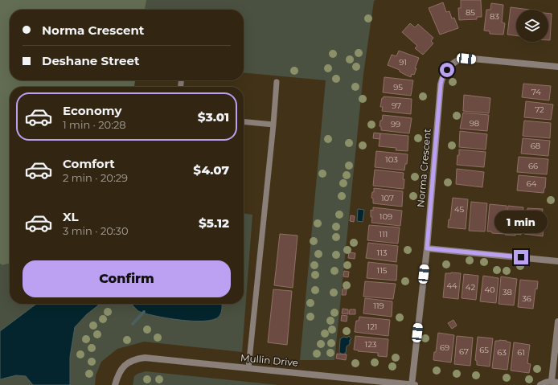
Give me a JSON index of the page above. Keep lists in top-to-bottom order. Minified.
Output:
{"streets":{"street":["Norma Crescent","Mullin Drive"]},"crossings":[["Norma Crescent","Mullin Drive"]],"house_numbers":["85","83","91","95","74","97","72","98","99","68","103","66","64","107","45","109","111","113","115","44","42","40","38","36","119","121","123","69","65","67","63","61"],"page":{"banner":["Norma Crescent","Deshane Street"],"list":[{"name":"Economy","note":"1 min · 20:28","value":"$3.01"},{"name":"Comfort","note":"2 min · 20:29","value":"$4.07"},{"name":"XL","note":"3 min · 20:30","value":"$5.12"}],"bubble":"1 min","buttons":"Confirm"}}
